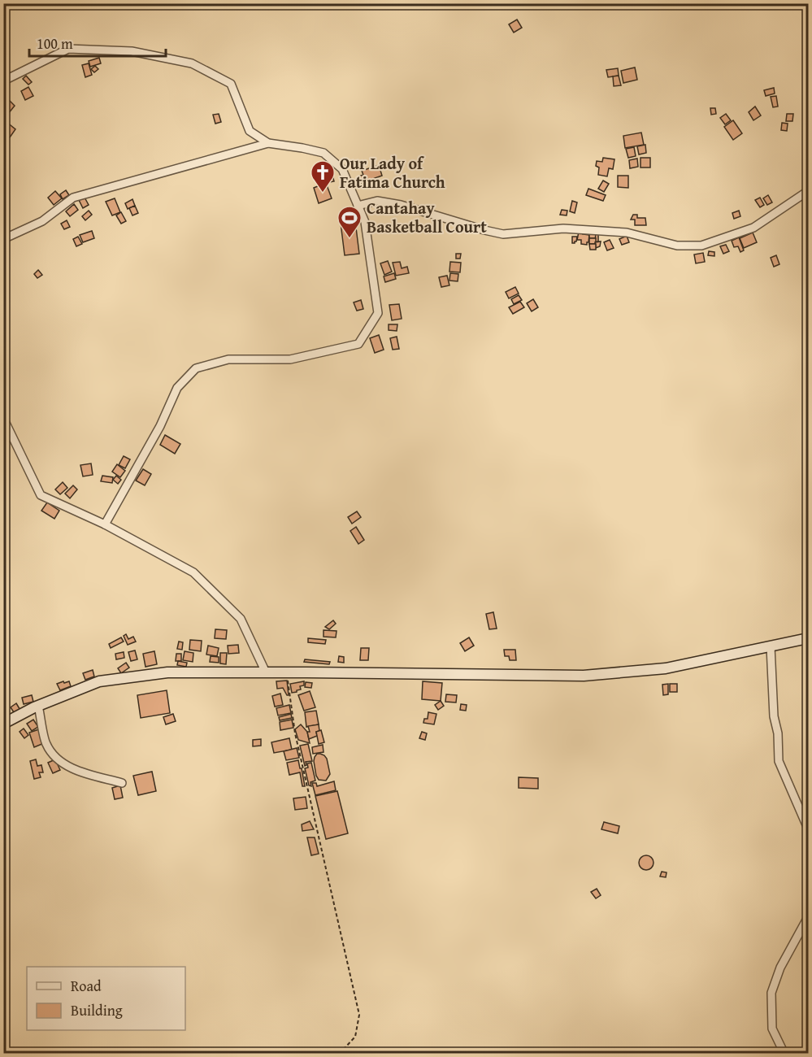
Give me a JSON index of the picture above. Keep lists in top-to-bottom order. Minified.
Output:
{"places":{"church":["Our Lady of Fatima Church"],"sports":["Cantahay Basketball Court"]},"legend":["Road","Building"],"scale_bar":"100 m"}
